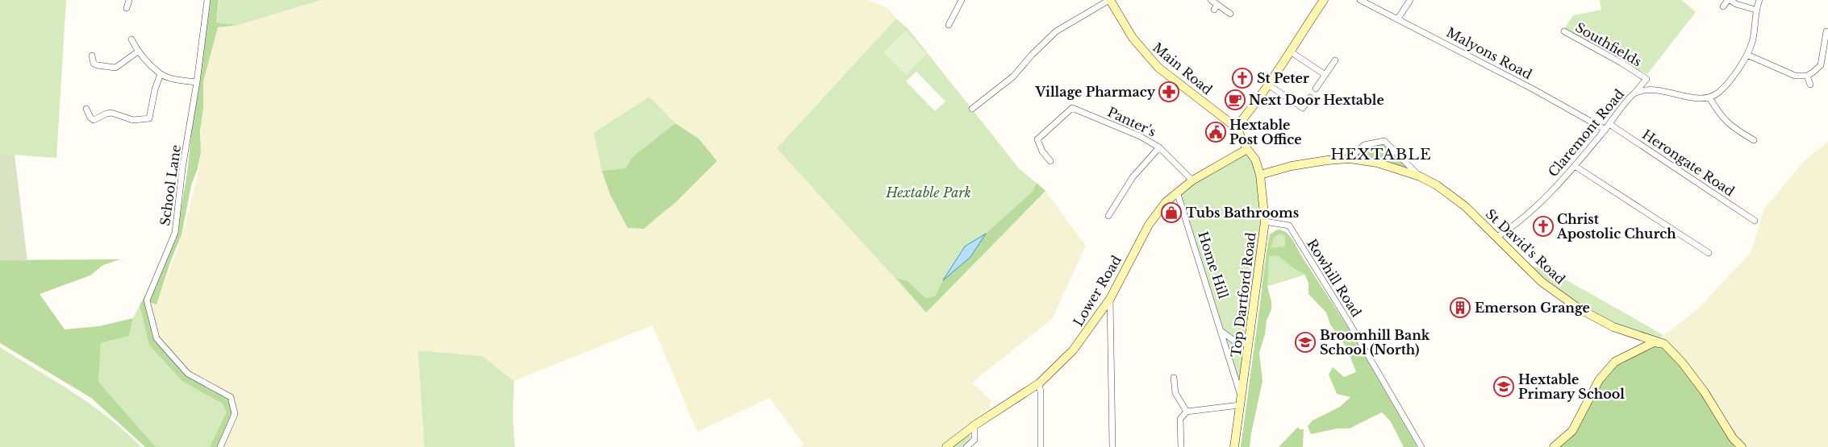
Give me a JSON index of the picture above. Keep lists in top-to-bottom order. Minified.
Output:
{"streets":{"street":["Southfields","Malyons Road","Main Road","Panter's","Claremont Road","Herongate Road","School Lane","St David's Road","Home Hill","Rowhill Road","Lower Road","Top Dartford Road"]},"crossings":[["Southfields","Claremont Road"],["Malyons Road","Claremont Road"],["Main Road","Top Dartford Road"],["Claremont Road","Herongate Road"],["Claremont Road","St David's Road"],["St David's Road","Top Dartford Road"],["Home Hill","Lower Road"],["Home Hill","Top Dartford Road"],["Rowhill Road","Top Dartford Road"]],"districts":["HEXTABLE"],"parks":["Hextable Park"],"places":{"church":["St Peter","Christ Apostolic Church"],"pharmacy":["Village Pharmacy"],"cafe":["Next Door Hextable"],"public building":["Hextable Post Office"],"shop":["Tubs Bathrooms"],"building":["Emerson Grange"],"school or university":["Broomhill Bank School (North)","Hextable Primary School"]}}
